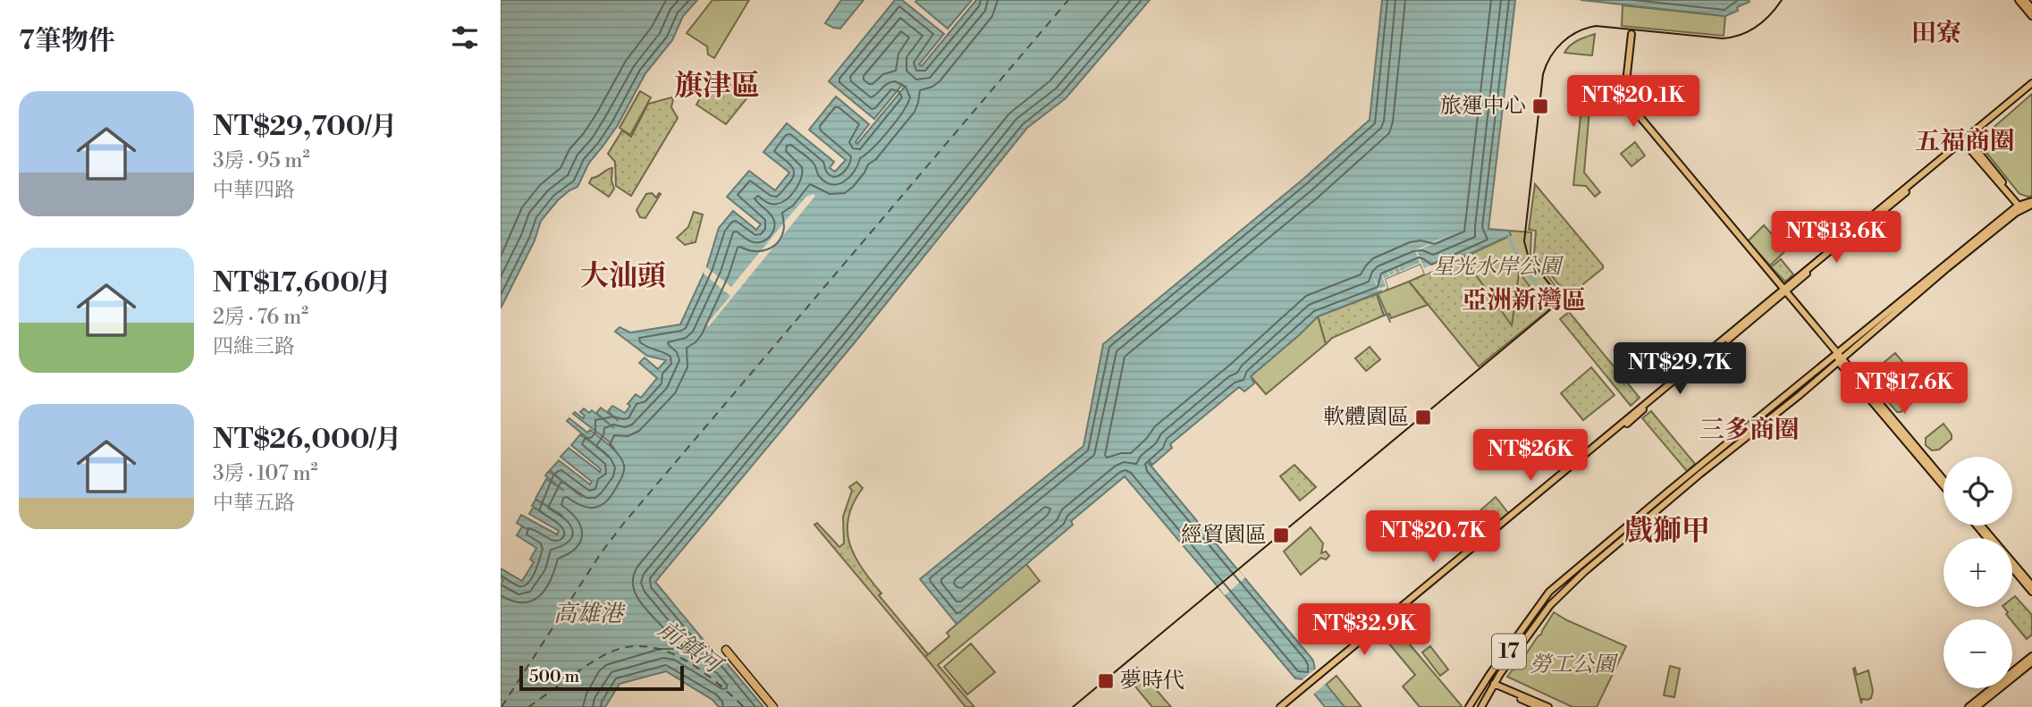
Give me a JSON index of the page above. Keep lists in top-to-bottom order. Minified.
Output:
{"streets":{"main road":["17"]},"districts":["田寮","旗津區","五福商圈","大汕頭","亞洲新灣區","三多商圈","戲獅甲"],"water":["高雄港","前鎮河"],"parks":["星光水岸公園","勞工公園"],"places":{"transit":["旅運中心","軟體園區","經貿園區","夢時代"]},"scale_bar":"500 m","page":{"heading":"7筆物件","list":[{"name":"NT$29,700/月","note":"3房 · 95 m² · 中華四路"},{"name":"NT$17,600/月","note":"2房 · 76 m² · 四維三路"},{"name":"NT$26,000/月","note":"3房 · 107 m² · 中華五路"}],"price":["NT$20.1K","NT$13.6K","NT$29.7K","NT$17.6K","NT$26K","NT$20.7K","NT$32.9K"],"map_buttons":["+","−"],"scale":"500 m"}}
